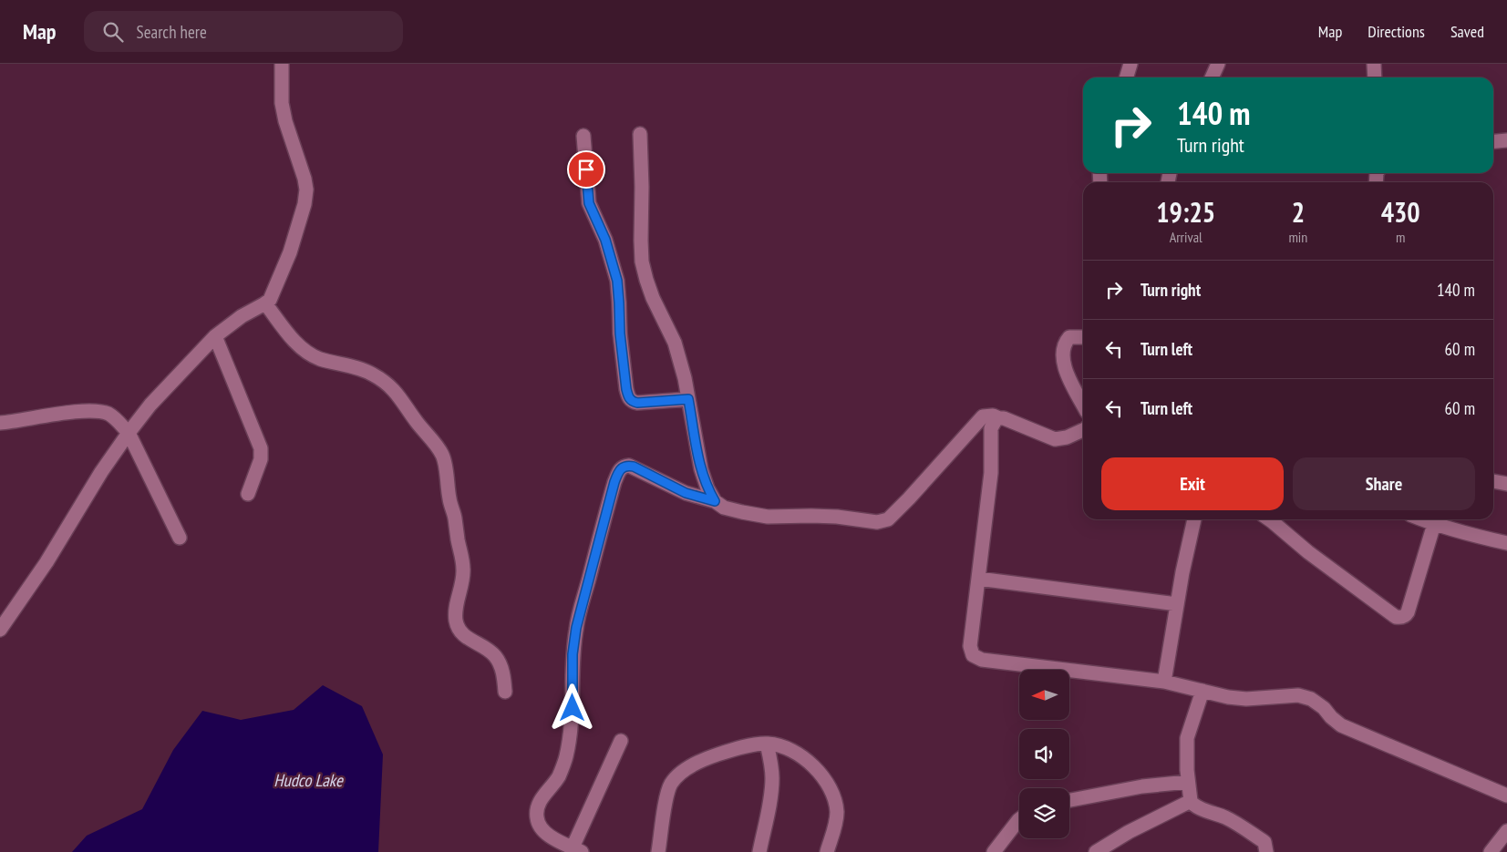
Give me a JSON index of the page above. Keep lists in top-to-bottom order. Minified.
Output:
{"water":["Hudco Lake"],"north":"left","page":{"header":"Map","search":"Search here","nav":["Map","Directions","Saved"],"turn":["140 m","Turn right"],"eta":["19:25","Arrival","2","min","430","m"],"list":[{"name":"Turn right","value":"140 m"},{"name":"Turn left","value":"60 m"},{"name":"Turn left","value":"60 m"}],"buttons":["Exit","Share"]}}
